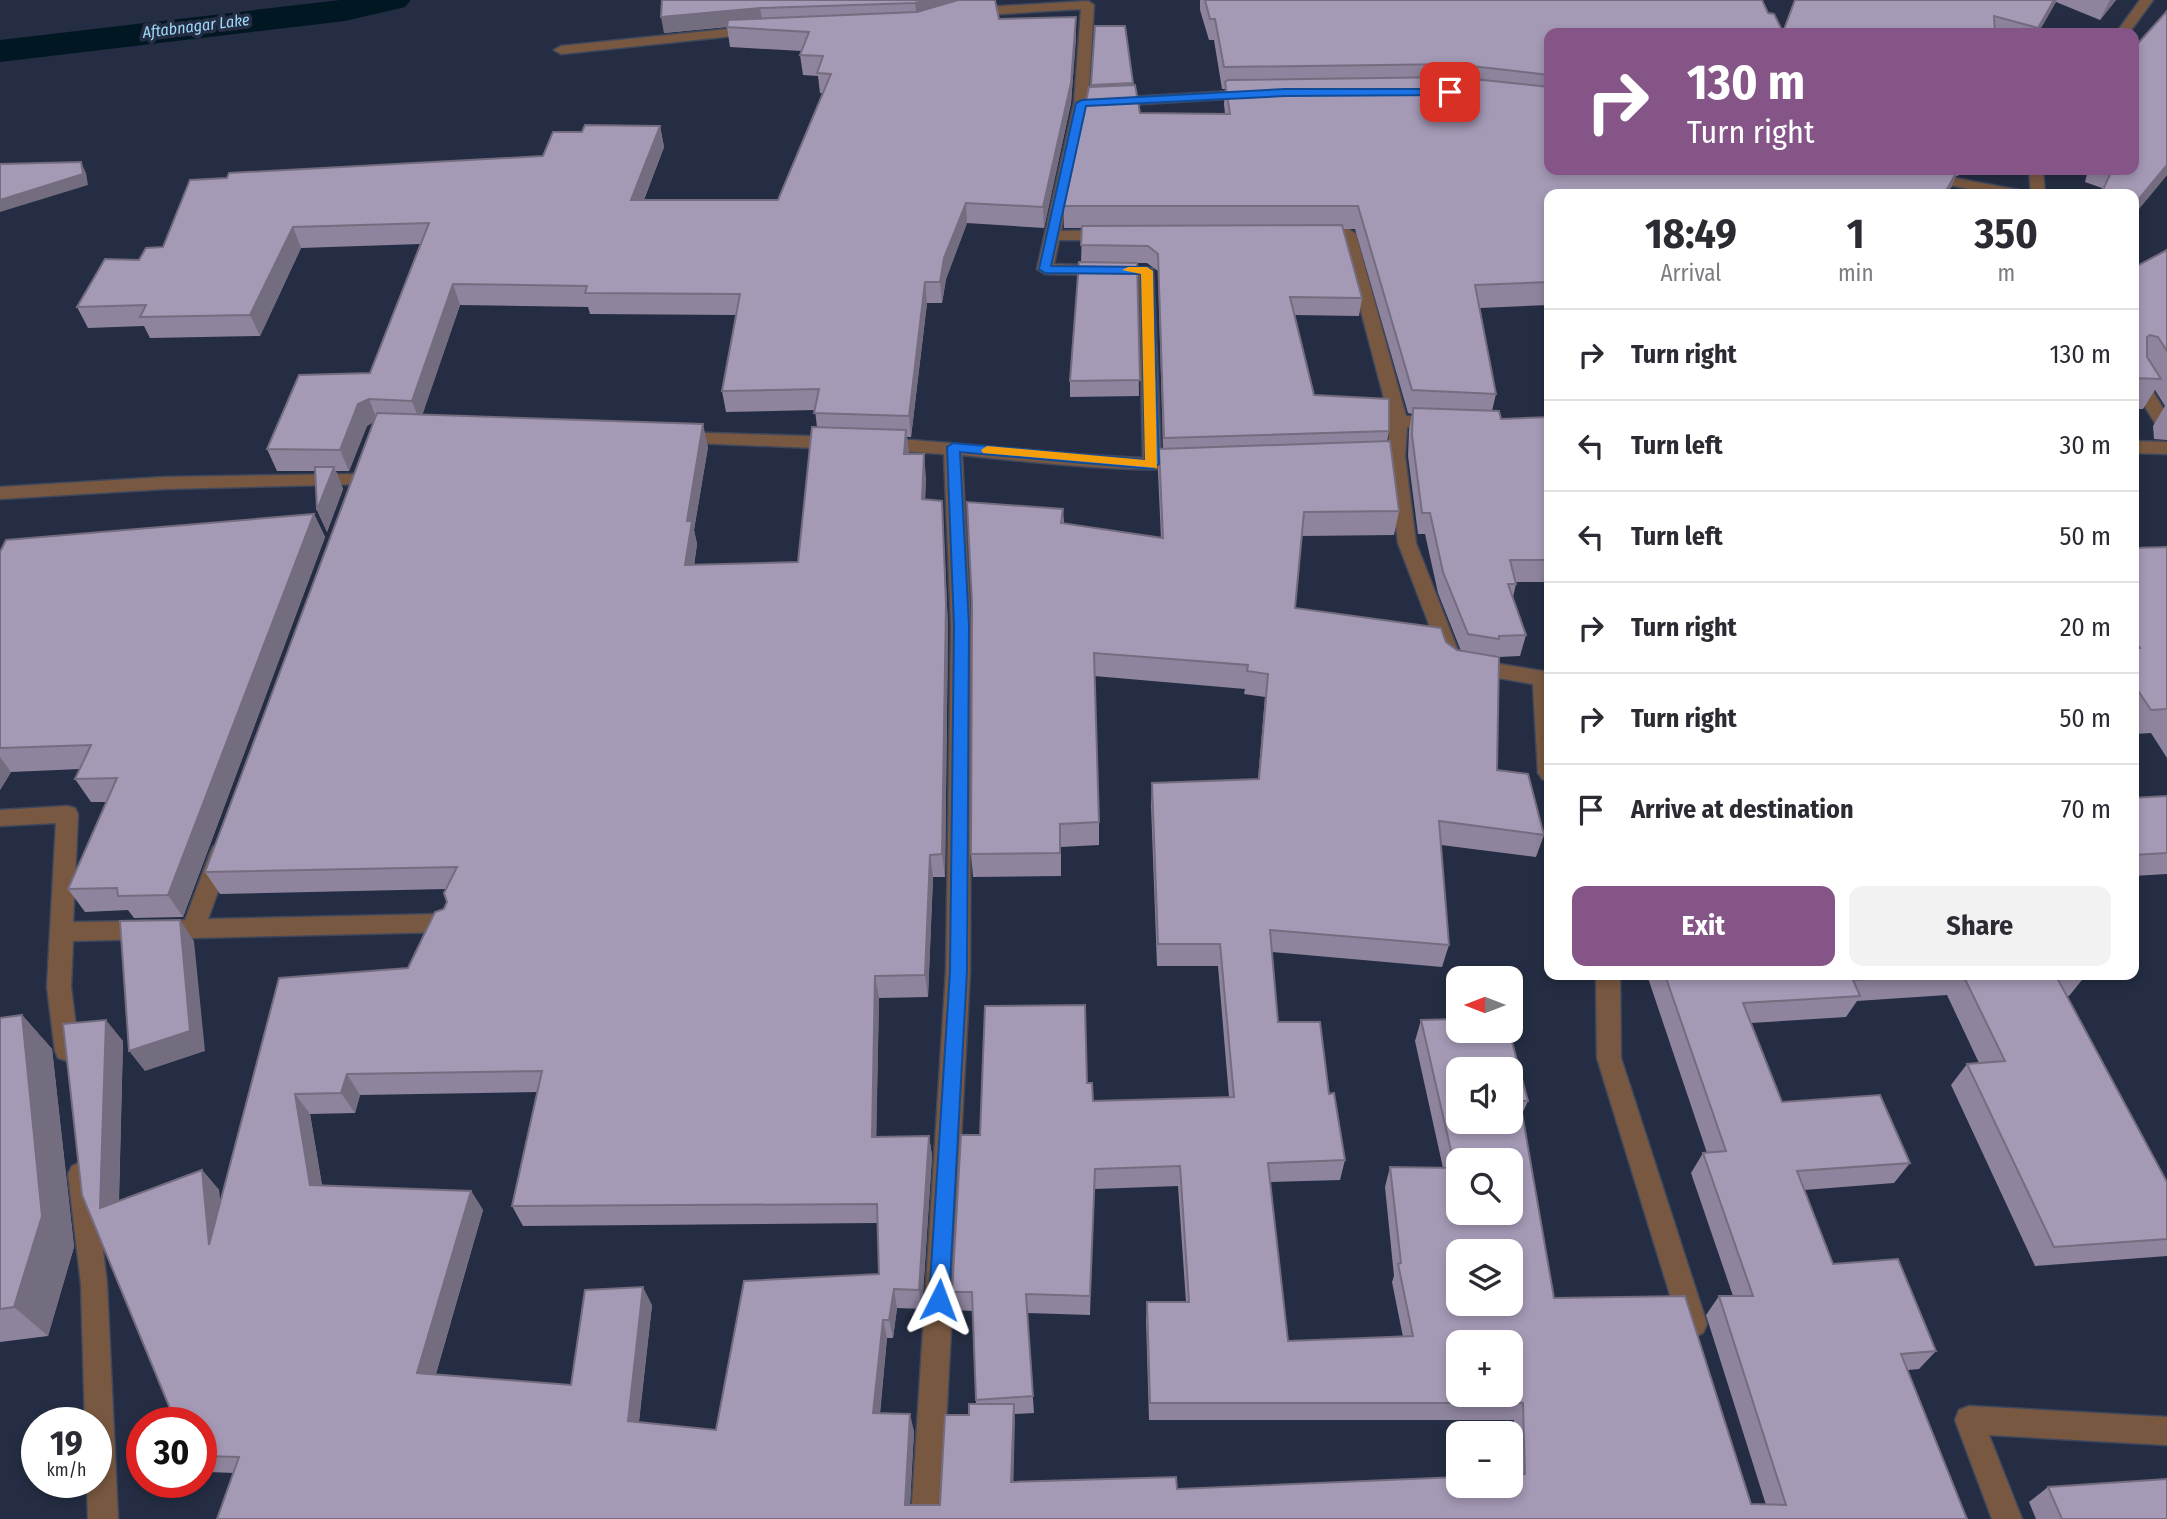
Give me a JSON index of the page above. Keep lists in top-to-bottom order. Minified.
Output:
{"water":["Aftabnagar Lake"],"north":"left","page":{"turn":["130 m","Turn right"],"eta":["18:49","Arrival","1","min","350","m"],"list":[{"name":"Turn right","value":"130 m"},{"name":"Turn left","value":"30 m"},{"name":"Turn left","value":"50 m"},{"name":"Turn right","value":"20 m"},{"name":"Turn right","value":"50 m"},{"name":"Arrive at destination","value":"70 m"}],"buttons":["Exit","Share"],"map_buttons":["+","−"],"speed":"19 km/h","limit":"30"}}
